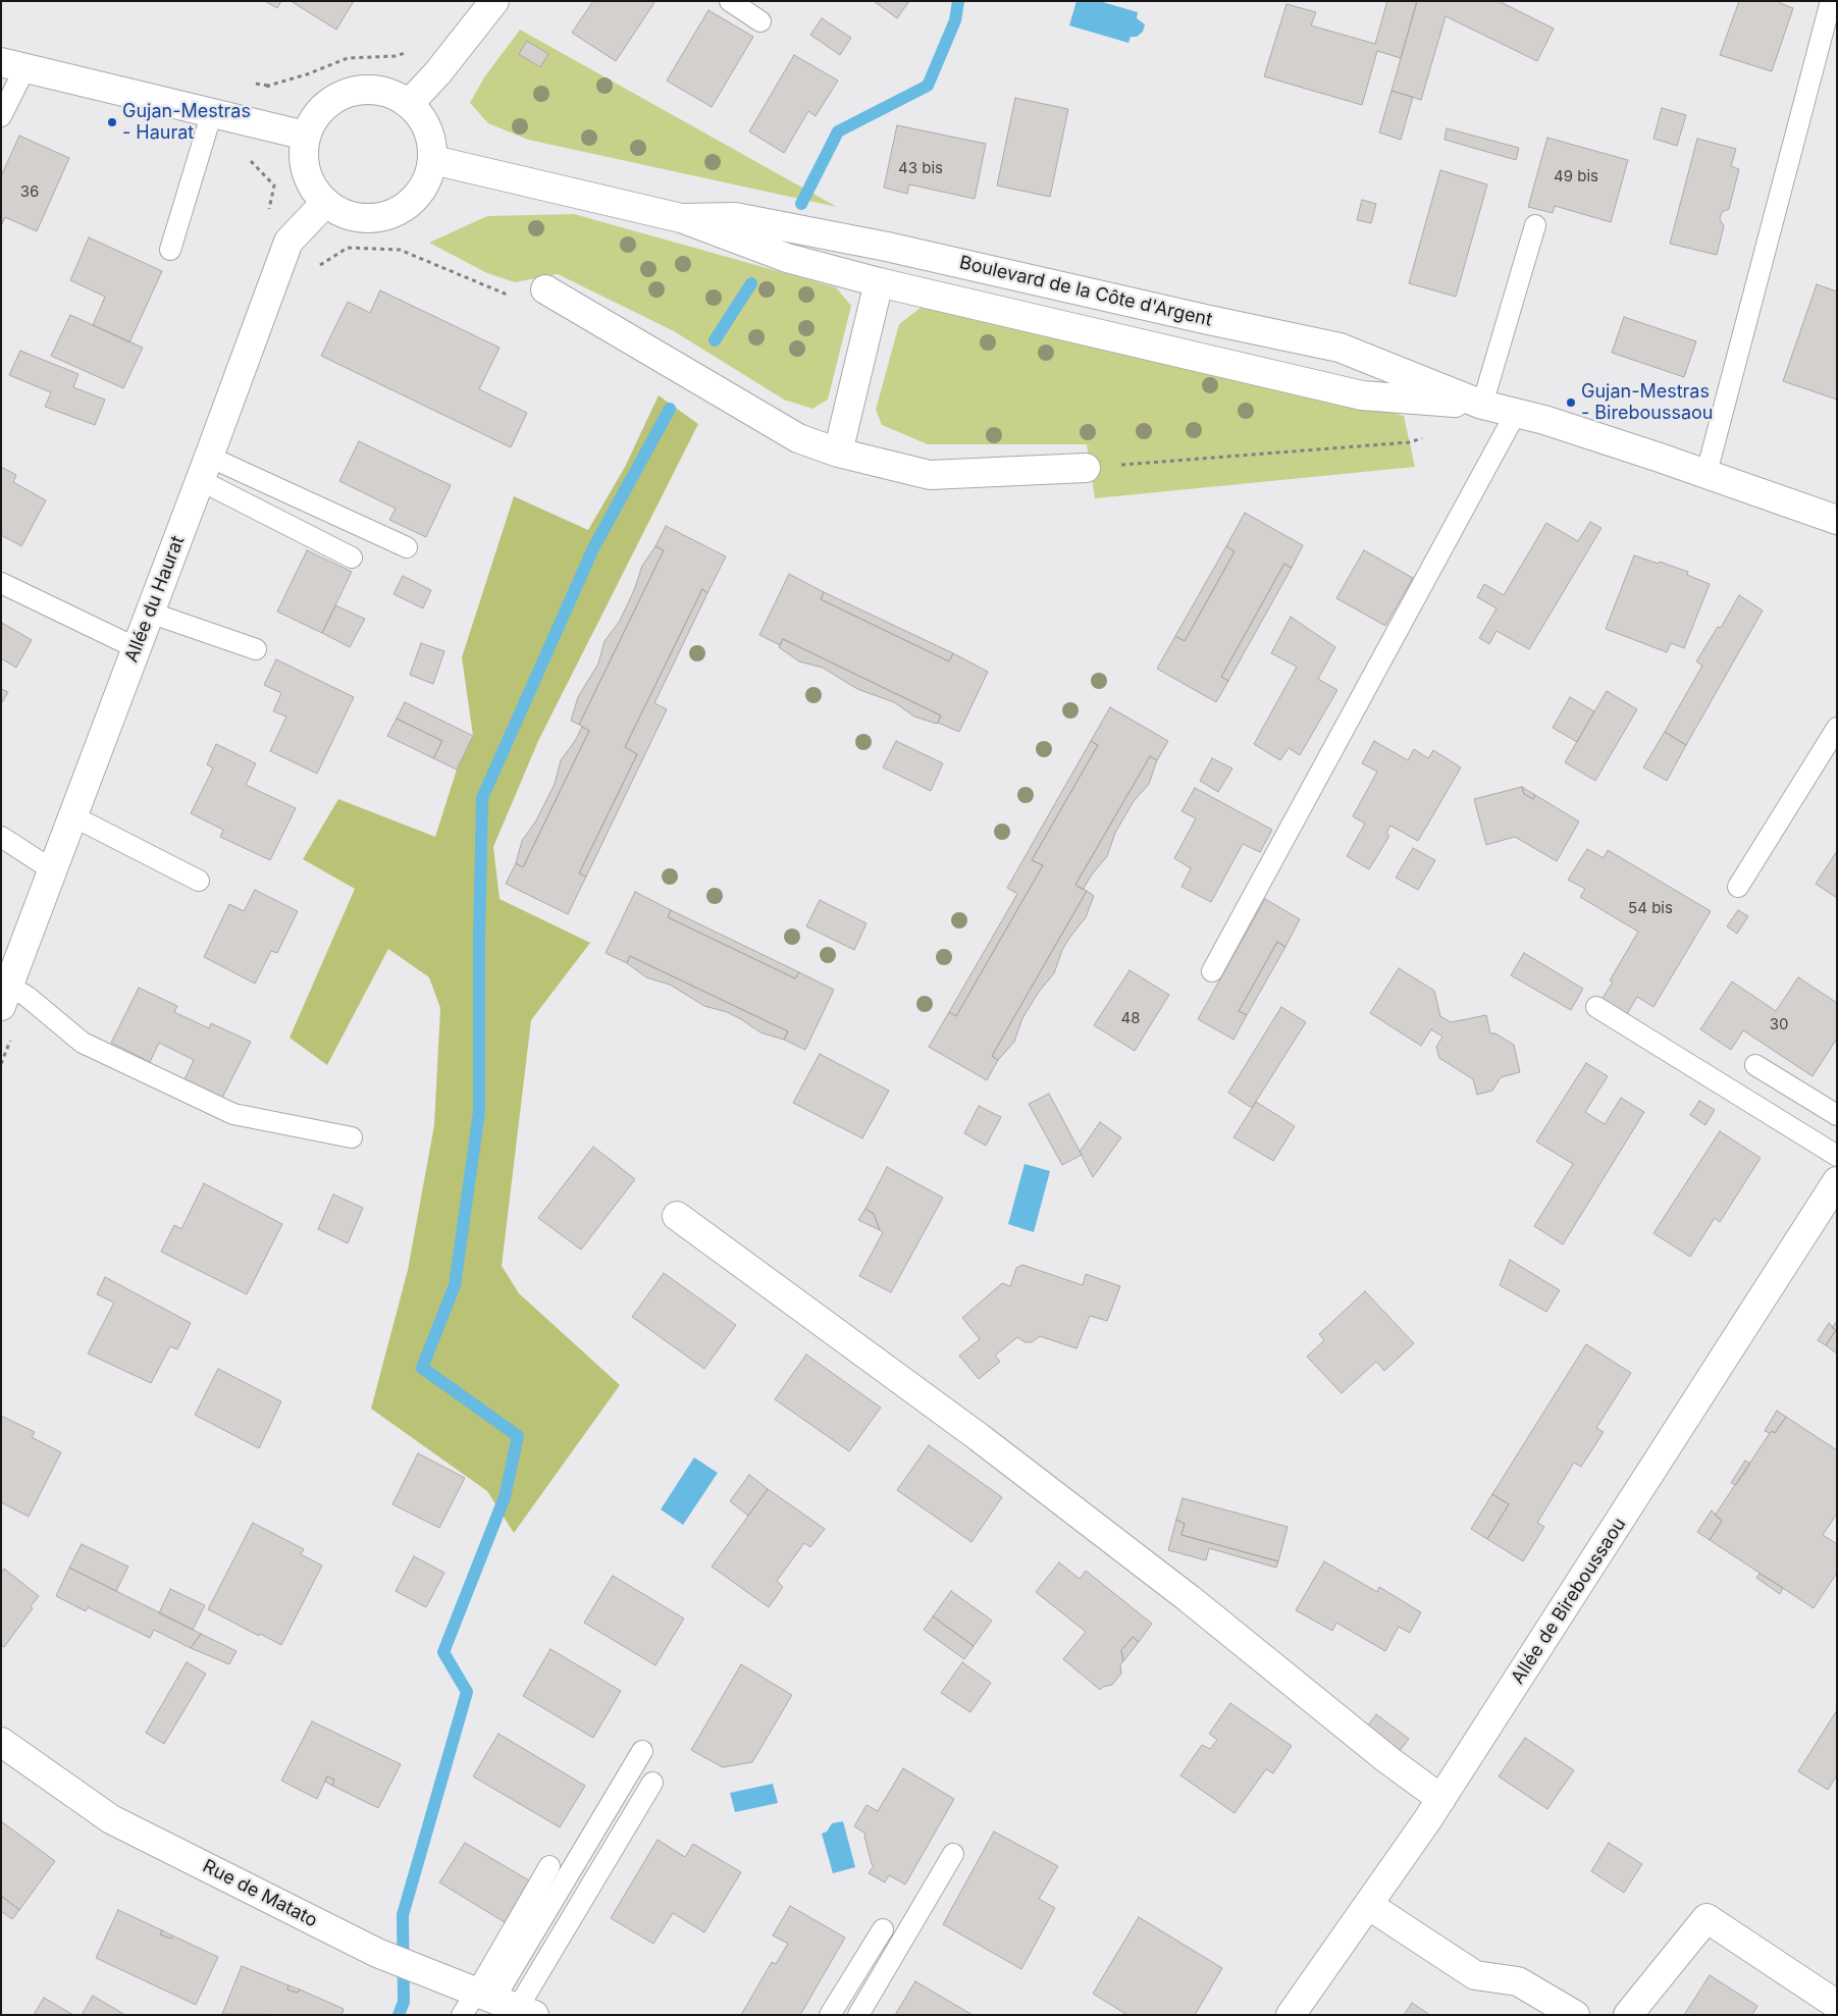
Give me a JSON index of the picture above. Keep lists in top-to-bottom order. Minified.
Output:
{"streets":{"street":["Boulevard de la Côte d'Argent","Allée du Haurat","Allée de Bireboussaou","Rue de Matato"]},"crossings":[["Boulevard de la Côte d'Argent","Allée du Haurat"]],"places":["Gujan-Mestras - Haurat","Gujan-Mestras - Bireboussaou"],"house_numbers":["43 bis","49 bis","36","54 bis","48","30"]}
